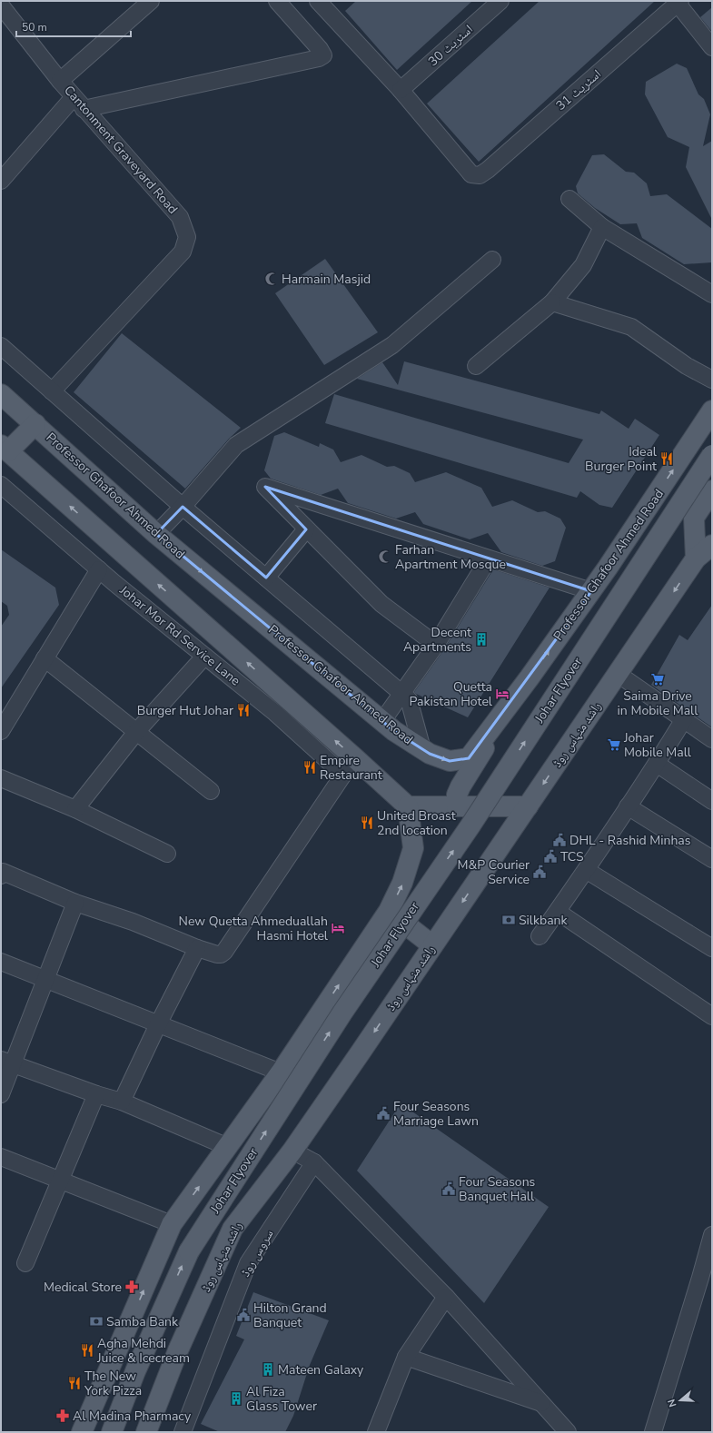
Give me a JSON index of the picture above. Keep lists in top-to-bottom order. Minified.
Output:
{"streets":{"main road":["Professor Ghafoor Ahmed Road","Johar Flyover","راشد منہاس روڈ"],"street":["اسٹریٹ 30","اسٹریٹ 31","Cantonment Graveyard Road","Johar Mor Rd Service Lane","سروس روڈ"]},"crossings":[["اسٹریٹ 30","اسٹریٹ 31"]],"places":{"mosque":["Harmain Masjid","Farhan Apartment Mosque"],"restaurant":["Ideal Burger Point","Burger Hut Johar","Empire Restaurant","United Broast 2nd location","Agha Mehdi Juice & Icecream","The New York Pizza"],"building":["Decent Apartments","Mateen Galaxy","Al Fiza Glass Tower"],"supermarket":["Saima Drive in Mobile Mall","Johar Mobile Mall"],"hotel":["Quetta Pakistan Hotel","New Quetta Ahmeduallah Hasmi Hotel"],"public building":["DHL - Rashid Minhas","TCS","M&P Courier Service","Four Seasons Marriage Lawn","Four Seasons Banquet Hall","Hilton Grand Banquet"],"bank":["Silkbank","Samba Bank"],"pharmacy":["Medical Store","Al Madina Pharmacy"]},"scale_bar":"50 m","north":"left"}
